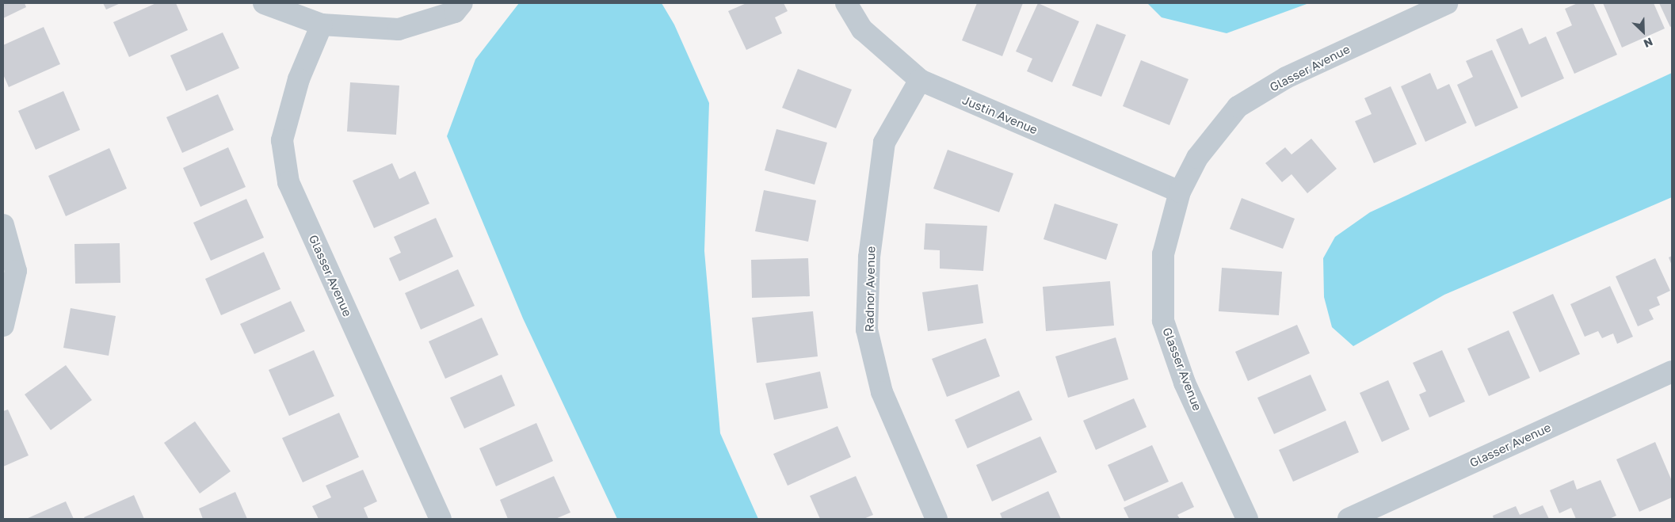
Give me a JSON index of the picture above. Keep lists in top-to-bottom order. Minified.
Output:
{"streets":{"street":["Glasser Avenue","Justin Avenue","Radnor Avenue"]},"crossings":[["Glasser Avenue","Justin Avenue"],["Justin Avenue","Radnor Avenue"]],"north":"bottom right"}
